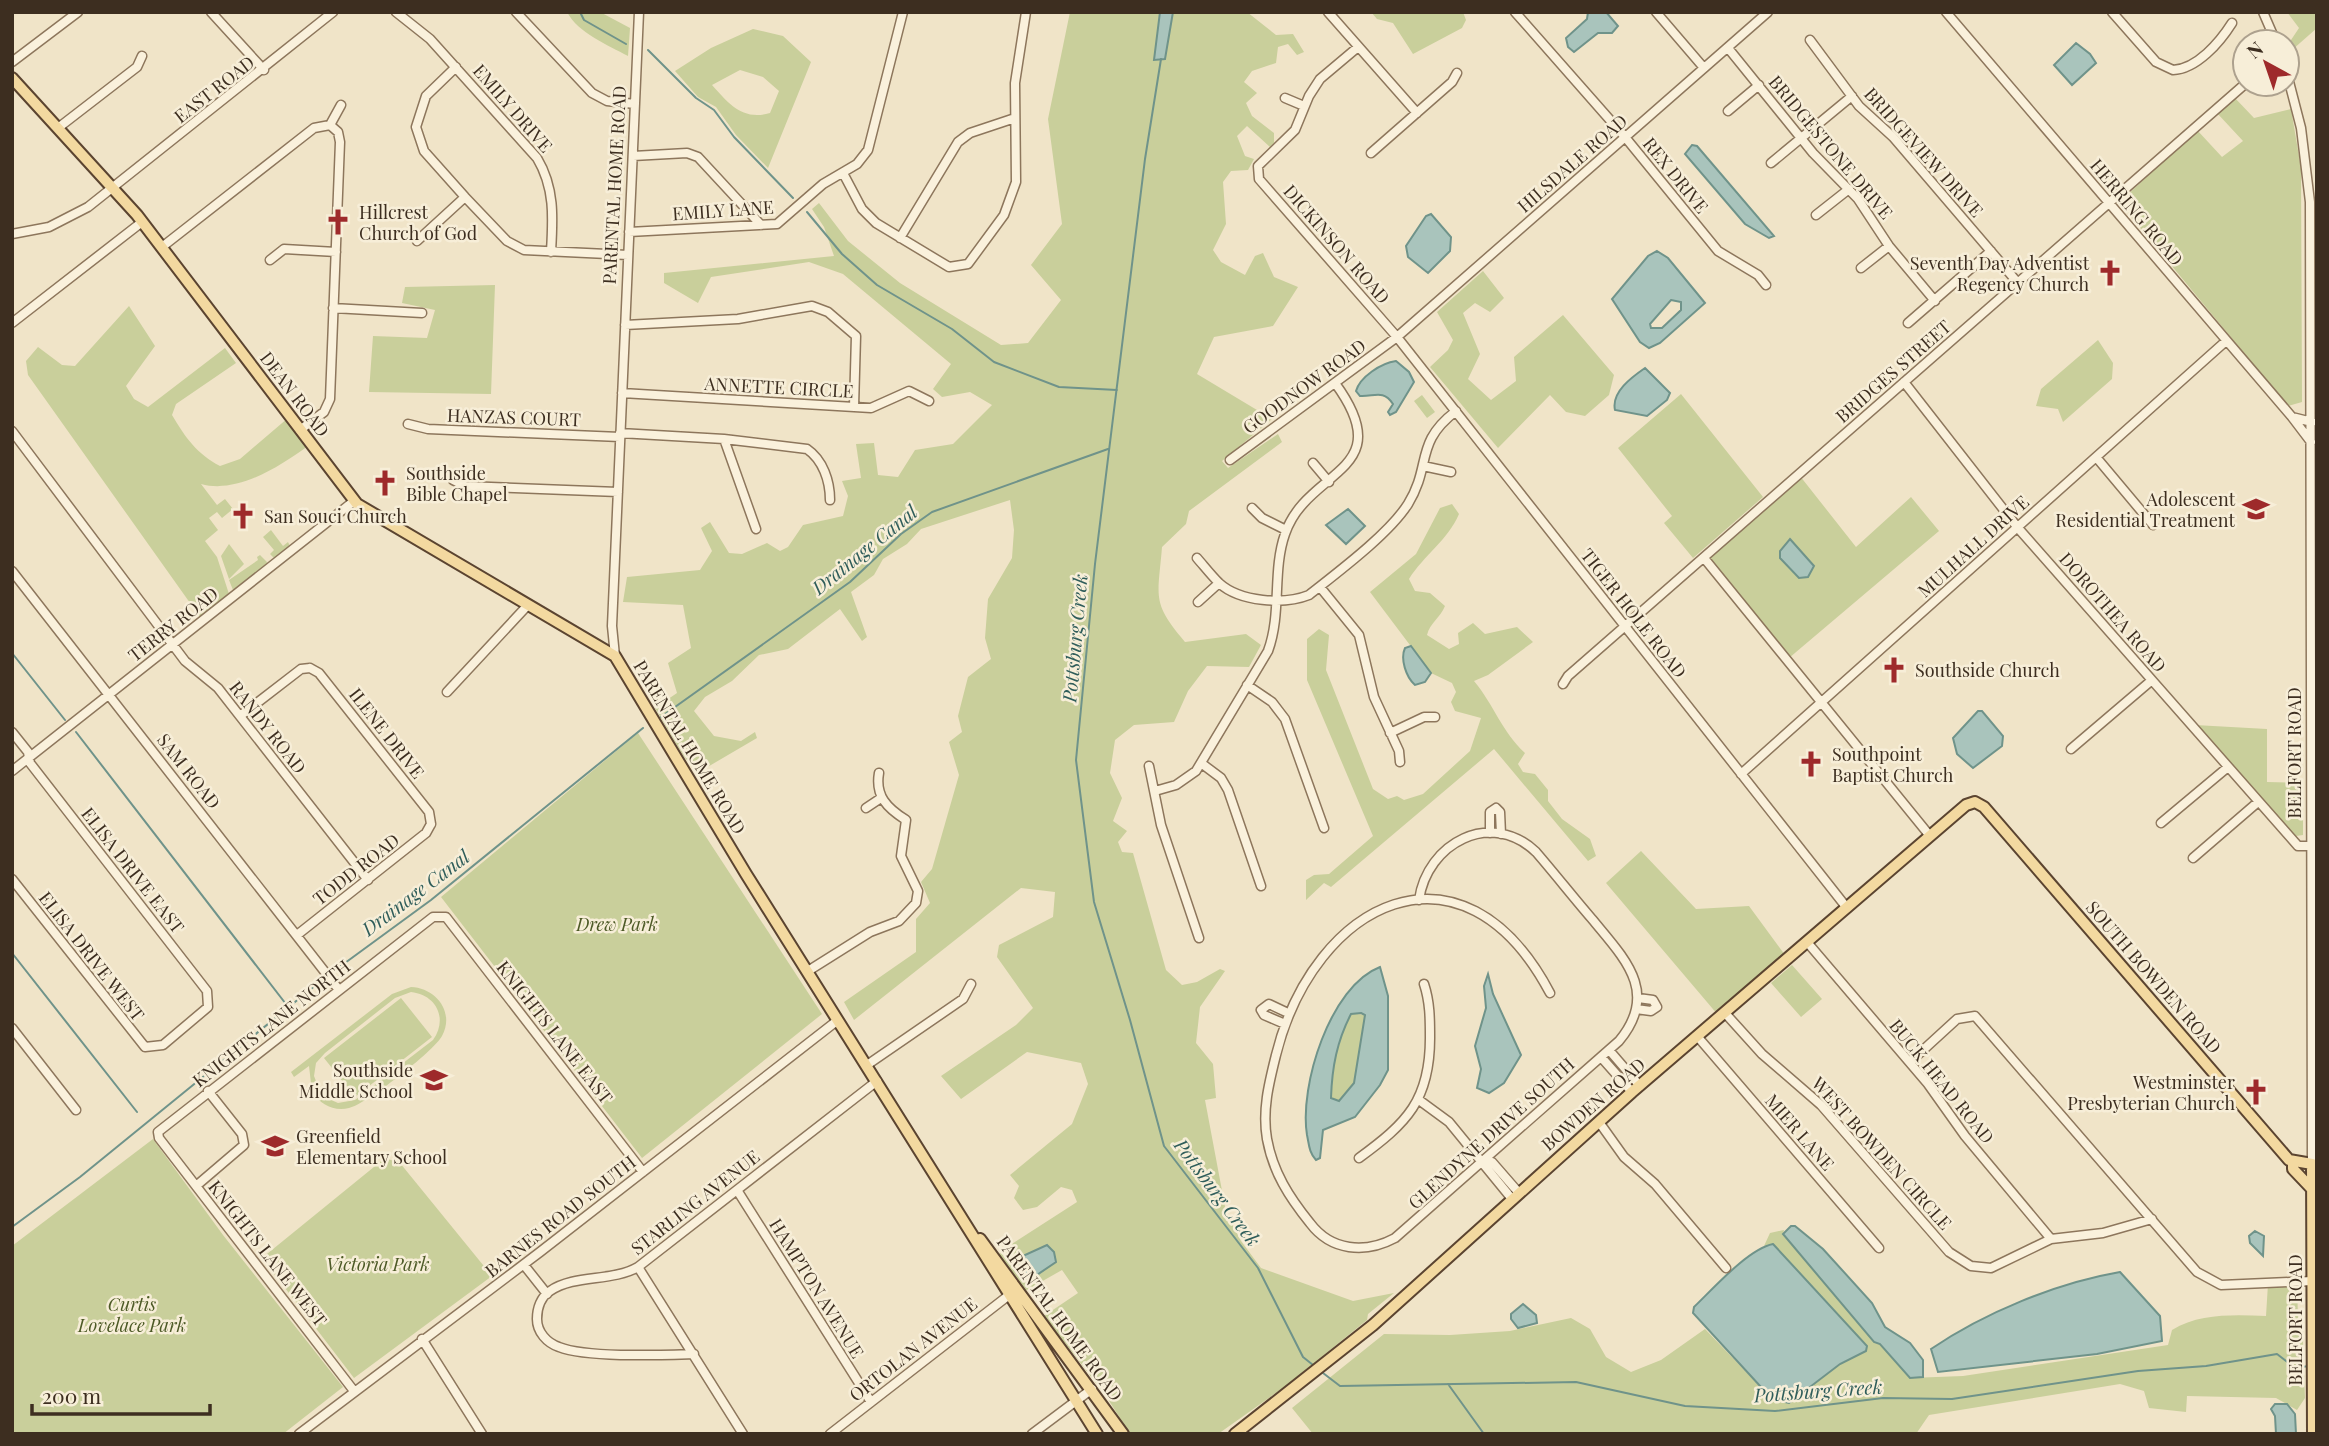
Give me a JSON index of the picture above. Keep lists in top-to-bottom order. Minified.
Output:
{"streets":{"main road":["PARENTAL HOME ROAD","DEAN ROAD","BELFORT ROAD","SOUTH BOWDEN ROAD","BOWDEN ROAD"],"street":["EAST ROAD","EMILY DRIVE","BRIDGESTONE DRIVE","BRIDGEVIEW DRIVE","HILSDALE ROAD","REX DRIVE","EMILY LANE","HERRING ROAD","DICKINSON ROAD","BRIDGES STREET","GOODNOW ROAD","ANNETTE CIRCLE","HANZAS COURT","MULHALL DRIVE","DOROTHEA ROAD","TIGER HOLE ROAD","TERRY ROAD","RANDY ROAD","ILENE DRIVE","SAM ROAD","TODD ROAD","ELISA DRIVE EAST","ELISA DRIVE WEST","KNIGHTS LANE NORTH","KNIGHTS LANE EAST","BUCK HEAD ROAD","MIER LANE","GLENDYNE DRIVE SOUTH","WEST BOWDEN CIRCLE","STARLING AVENUE","BARNES ROAD SOUTH","KNIGHTS LANE WEST","HAMPTON AVENUE","ORTOLAN AVENUE"]},"crossings":[["EAST ROAD","DEAN ROAD"],["BRIDGESTONE DRIVE","HILSDALE ROAD"],["BRIDGEVIEW DRIVE","BRIDGES STREET"],["HILSDALE ROAD","REX DRIVE"],["HILSDALE ROAD","DICKINSON ROAD"],["HILSDALE ROAD","GOODNOW ROAD"],["HILSDALE ROAD","TIGER HOLE ROAD"],["PARENTAL HOME ROAD","EMILY LANE"],["PARENTAL HOME ROAD","ANNETTE CIRCLE"],["PARENTAL HOME ROAD","DEAN ROAD"],["PARENTAL HOME ROAD","HANZAS COURT"],["PARENTAL HOME ROAD","STARLING AVENUE"],["PARENTAL HOME ROAD","BARNES ROAD SOUTH"],["PARENTAL HOME ROAD","ORTOLAN AVENUE"],["HERRING ROAD","BRIDGES STREET"],["HERRING ROAD","MULHALL DRIVE"],["HERRING ROAD","BELFORT ROAD"],["DICKINSON ROAD","GOODNOW ROAD"],["DICKINSON ROAD","TIGER HOLE ROAD"],["BRIDGES STREET","DOROTHEA ROAD"],["BRIDGES STREET","TIGER HOLE ROAD"],["GOODNOW ROAD","TIGER HOLE ROAD"],["DEAN ROAD","TERRY ROAD"],["MULHALL DRIVE","DOROTHEA ROAD"],["MULHALL DRIVE","TIGER HOLE ROAD"],["DOROTHEA ROAD","BELFORT ROAD"],["TIGER HOLE ROAD","BOWDEN ROAD"],["TERRY ROAD","RANDY ROAD"],["TERRY ROAD","SAM ROAD"],["TERRY ROAD","ELISA DRIVE EAST"],["RANDY ROAD","ILENE DRIVE"],["RANDY ROAD","TODD ROAD"],["ILENE DRIVE","TODD ROAD"],["BELFORT ROAD","SOUTH BOWDEN ROAD"],["SAM ROAD","TODD ROAD"],["SAM ROAD","KNIGHTS LANE NORTH"],["ELISA DRIVE EAST","ELISA DRIVE WEST"],["SOUTH BOWDEN ROAD","BOWDEN ROAD"],["KNIGHTS LANE NORTH","KNIGHTS LANE EAST"],["KNIGHTS LANE NORTH","KNIGHTS LANE WEST"],["KNIGHTS LANE EAST","BARNES ROAD SOUTH"],["BUCK HEAD ROAD","BOWDEN ROAD"],["BUCK HEAD ROAD","WEST BOWDEN CIRCLE"],["BOWDEN ROAD","MIER LANE"],["BOWDEN ROAD","WEST BOWDEN CIRCLE"],["STARLING AVENUE","HAMPTON AVENUE"],["BARNES ROAD SOUTH","KNIGHTS LANE WEST"],["HAMPTON AVENUE","ORTOLAN AVENUE"]],"water":["Drainage Canal","Pottsburg Creek"],"parks":["Drew Park","Victoria Park","Curtis Lovelace Park"],"places":{"church":["Hillcrest Church of God","Seventh Day Adventist Regency Church","Southside Bible Chapel","San Souci Church","Southside Church","Southpoint Baptist Church","Westminster Presbyterian Church"],"school or university":["Adolescent Residential Treatment","Southside Middle School","Greenfield Elementary School"]},"scale_bar":"200 m","north":"top left"}
